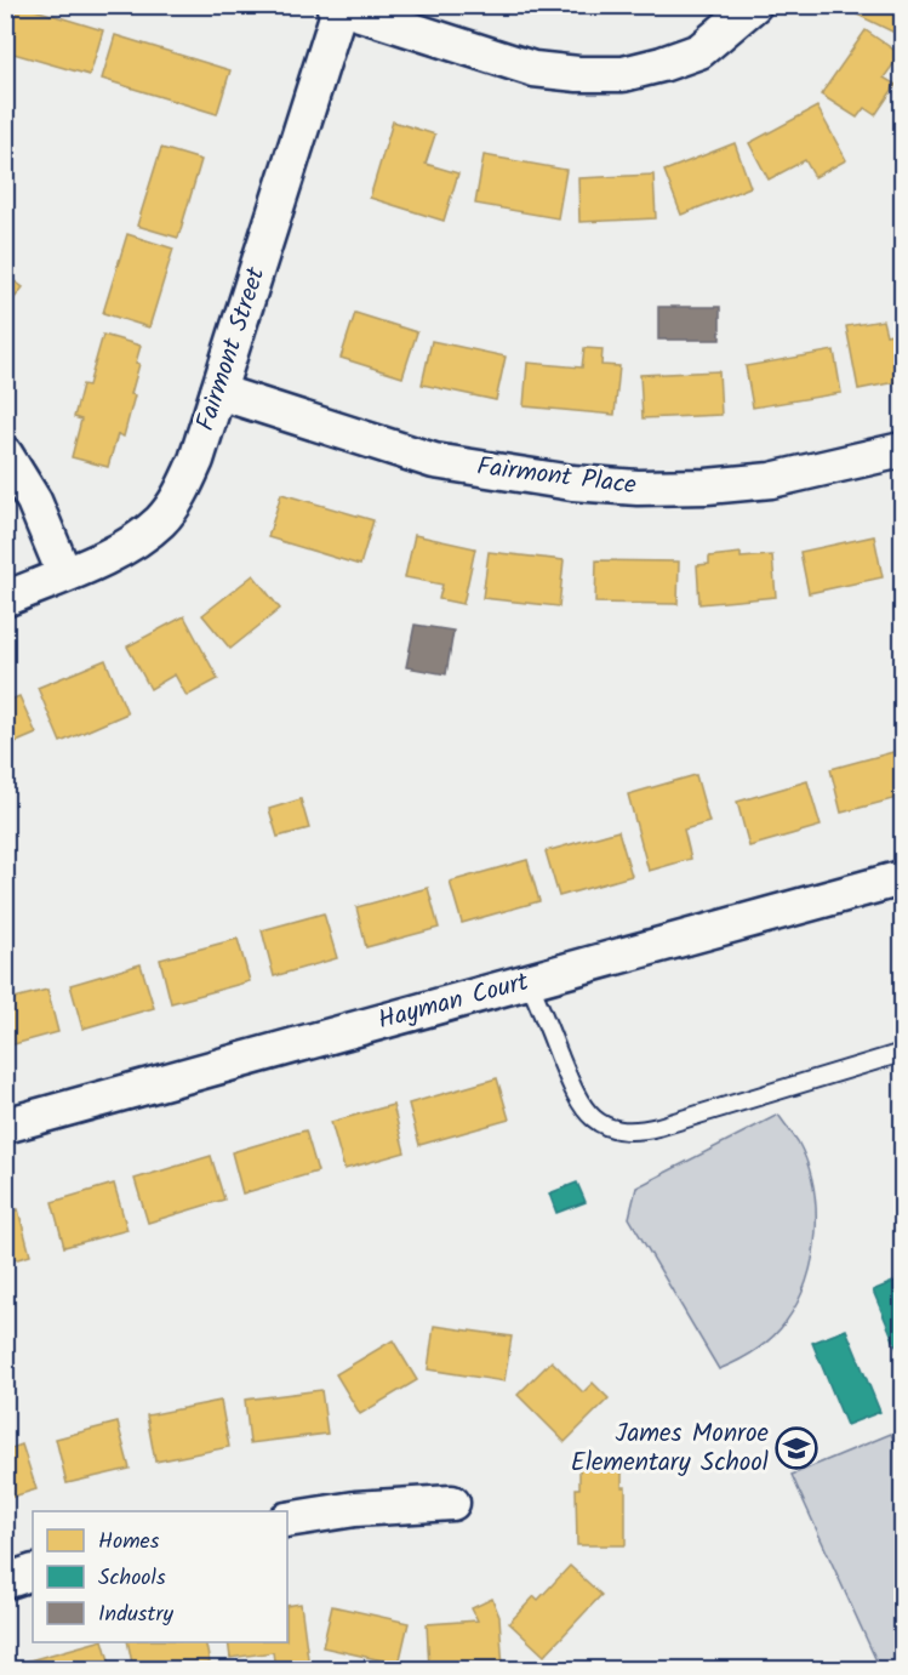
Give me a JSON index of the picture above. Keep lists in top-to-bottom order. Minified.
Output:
{"streets":{"street":["Fairmont Street","Fairmont Place","Hayman Court"]},"crossings":[["Fairmont Street","Fairmont Place"]],"places":{"school or university":["James Monroe Elementary School"]},"legend":["Homes","Schools","Industry"]}
